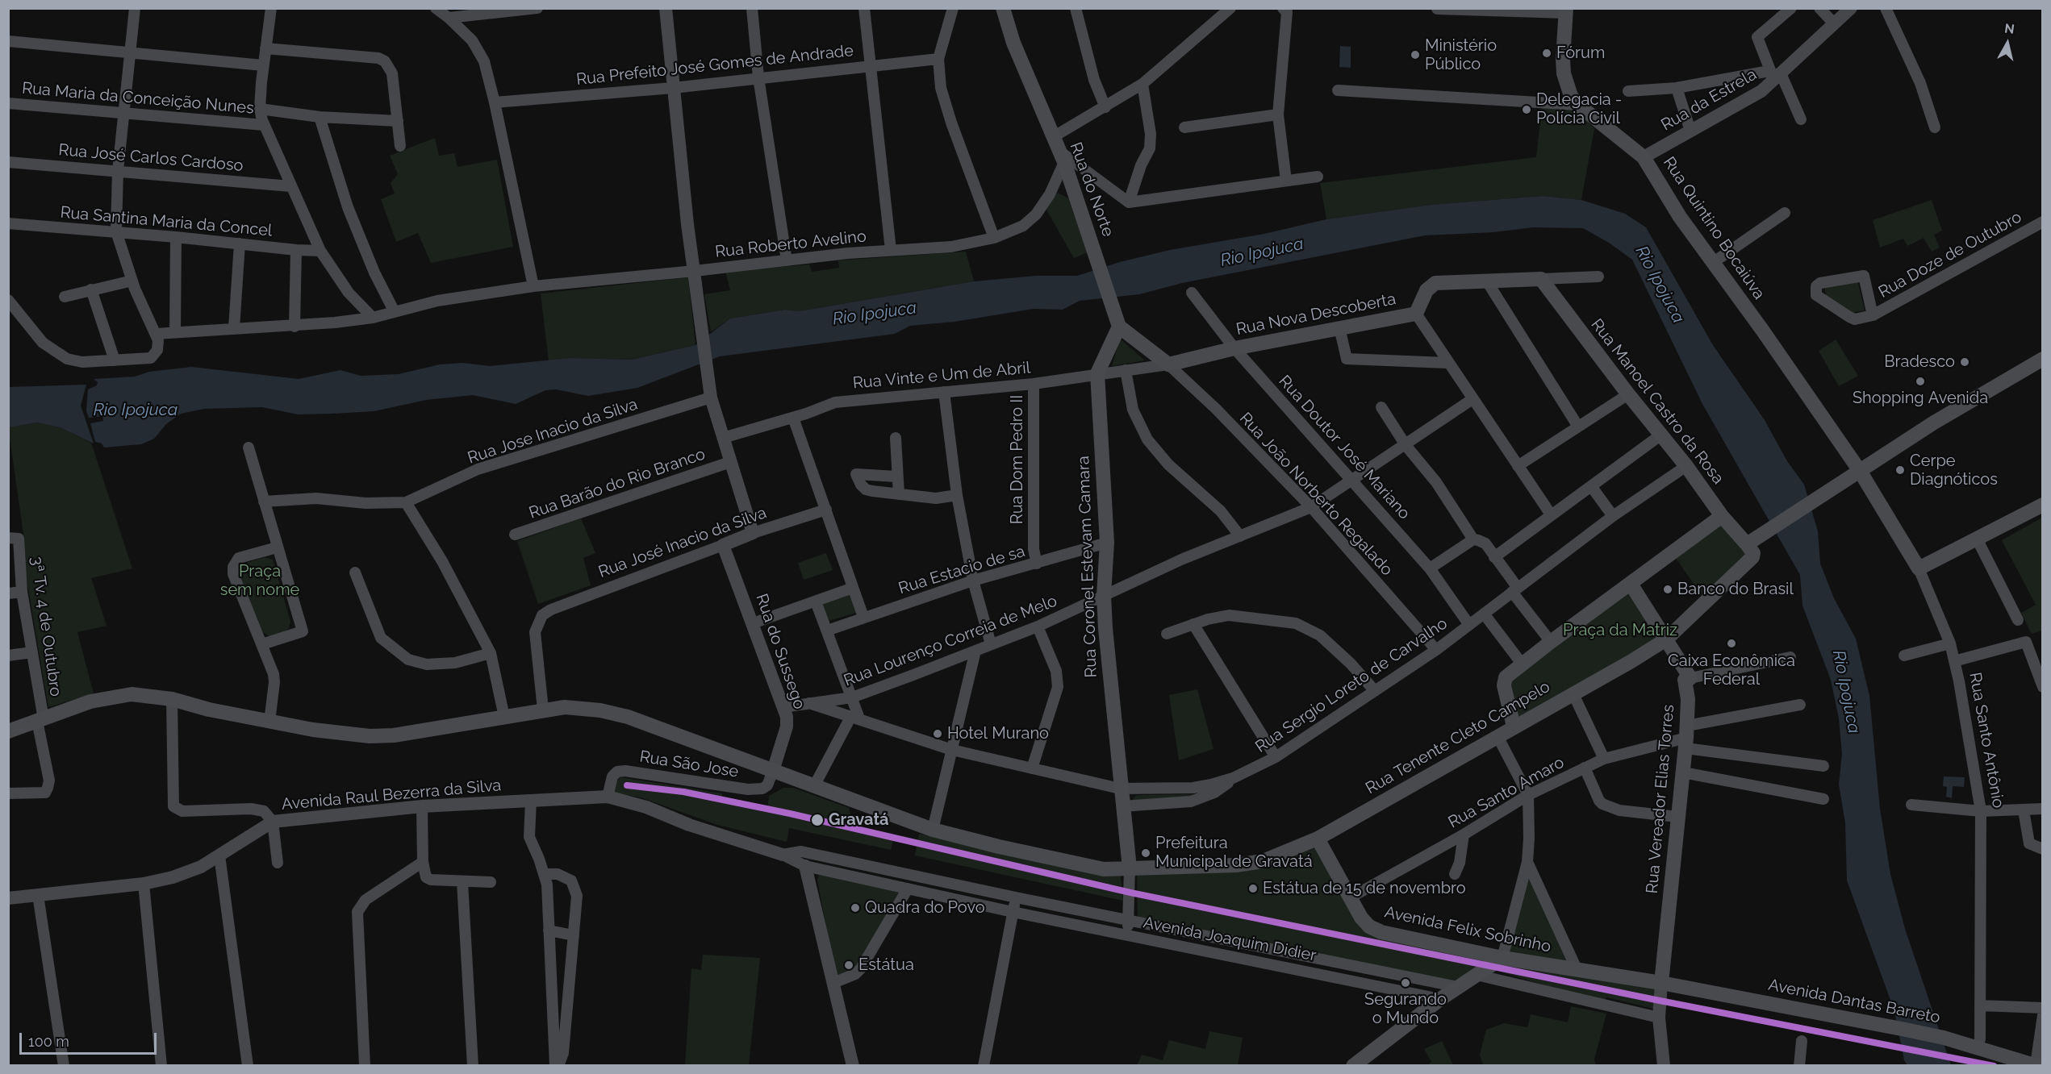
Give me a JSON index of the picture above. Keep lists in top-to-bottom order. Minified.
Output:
{"streets":{"main road":["Rua do Norte","Rua Quintino Bocaiúva","Rua Nova Descoberta","Rua Manoel Castro da Rosa","Rua Coronel Estevam Camara","Rua Tenente Cleto Campelo","Rua Santo Antônio","Rua Vereador Elias Torres","Avenida Felix Sobrinho","Avenida Dantas Barreto"],"street":["Rua Prefeito José Gomes de Andrade","Rua Maria da Conceição Nunes","Rua da Estrela","Rua José Carlos Cardoso","Rua Santina Maria da Concel","Rua Roberto Avelino","Rua Doze de Outubro","Rua Vinte e Um de Abril","Rua Jose Inacio da Silva","Rua Doutor José Mariano","Rua Dom Pedro II","Rua Barão do Rio Branco","Rua João Norberto Regalado","Rua José Inacio da Silva","Rua Estacio de sa","3ª Tv. 4 de Outubro","Rua Lourenço Correia de Melo","Rua do Sussego","Rua Sergio Loreto de Carvalho","Rua São Jose","Rua Santo Amaro","Avenida Raul Bezerra da Silva","Avenida Joaquim Didier"]},"crossings":[["Rua da Estrela","Rua Quintino Bocaiúva"],["Rua do Norte","Rua Roberto Avelino"],["Rua do Norte","Rua Coronel Estevam Camara"],["Rua Quintino Bocaiúva","Rua Santo Antônio"],["Rua Nova Descoberta","Rua Vinte e Um de Abril"],["Rua Nova Descoberta","Rua Manoel Castro da Rosa"],["Rua Nova Descoberta","Rua Doutor José Mariano"],["Rua Nova Descoberta","Rua João Norberto Regalado"],["Rua Vinte e Um de Abril","Rua Dom Pedro II"],["Rua Vinte e Um de Abril","Rua João Norberto Regalado"],["Rua Vinte e Um de Abril","Rua Coronel Estevam Camara"],["Rua Manoel Castro da Rosa","Rua Sergio Loreto de Carvalho"],["Rua Manoel Castro da Rosa","Rua Tenente Cleto Campelo"],["Rua Doutor José Mariano","Rua Lourenço Correia de Melo"],["Rua Doutor José Mariano","Rua Sergio Loreto de Carvalho"],["Rua Dom Pedro II","Rua Estacio de sa"],["Rua João Norberto Regalado","Rua Lourenço Correia de Melo"],["Rua João Norberto Regalado","Rua Sergio Loreto de Carvalho"],["Rua José Inacio da Silva","Rua do Sussego"],["Rua José Inacio da Silva","Rua Tenente Cleto Campelo"],["Rua Coronel Estevam Camara","Rua Estacio de sa"],["Rua Coronel Estevam Camara","Rua Lourenço Correia de Melo"],["Rua Coronel Estevam Camara","Rua Sergio Loreto de Carvalho"],["Rua Coronel Estevam Camara","Rua Tenente Cleto Campelo"],["3ª Tv. 4 de Outubro","Rua Tenente Cleto Campelo"],["Rua Lourenço Correia de Melo","Rua do Sussego"],["Rua Lourenço Correia de Melo","Rua Sergio Loreto de Carvalho"],["Rua do Sussego","Rua Tenente Cleto Campelo"],["Rua do Sussego","Rua São Jose"],["Rua Tenente Cleto Campelo","Rua São Jose"],["Rua Tenente Cleto Campelo","Avenida Felix Sobrinho"],["Rua São Jose","Avenida Raul Bezerra da Silva"],["Rua Santo Amaro","Rua Vereador Elias Torres"],["Rua Santo Amaro","Avenida Felix Sobrinho"],["Avenida Raul Bezerra da Silva","Avenida Joaquim Didier"],["Rua Vereador Elias Torres","Avenida Felix Sobrinho"],["Rua Vereador Elias Torres","Avenida Dantas Barreto"],["Avenida Felix Sobrinho","Avenida Dantas Barreto"]],"water":["Rio Ipojuca"],"parks":["Praça sem nome","Praça da Matriz"],"places":["Fórum","Ministério Público","Delegacia - Polícia Civil","Bradesco","Shopping Avenida","Cerpe Diagnóticos","Banco do Brasil","Caixa Econômica Federal","Hotel Murano","Gravatá","Prefeitura Municipal de Gravatá","Estátua de 15 de novembro","Quadra do Povo","Estátua","Segurando o Mundo"],"scale_bar":"100 m","north":"top"}
